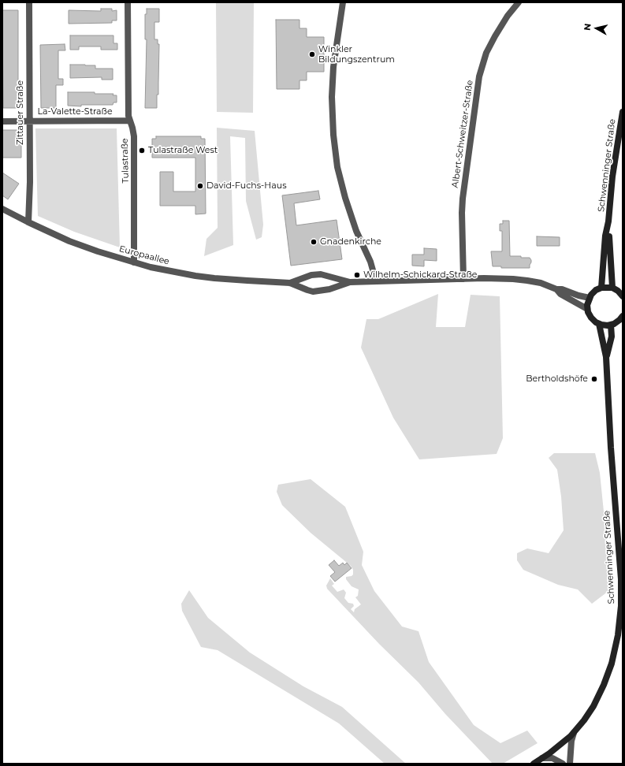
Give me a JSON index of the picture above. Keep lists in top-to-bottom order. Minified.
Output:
{"streets":{"main road":["Schwenninger Straße"],"street":["La-Valette-Straße","Zittauer Straße","Albert-Schweitzer-Straße","Tulastraße","Europaallee"]},"crossings":[["La-Valette-Straße","Zittauer Straße"],["La-Valette-Straße","Tulastraße"],["Zittauer Straße","Europaallee"],["Tulastraße","Europaallee"]],"places":["Winkler Bildungszentrum","Tulastraße West","David-Fuchs-Haus","Gnadenkirche","Wilhelm-Schickard-Straße","Bertholdshöfe"],"north":"left"}
